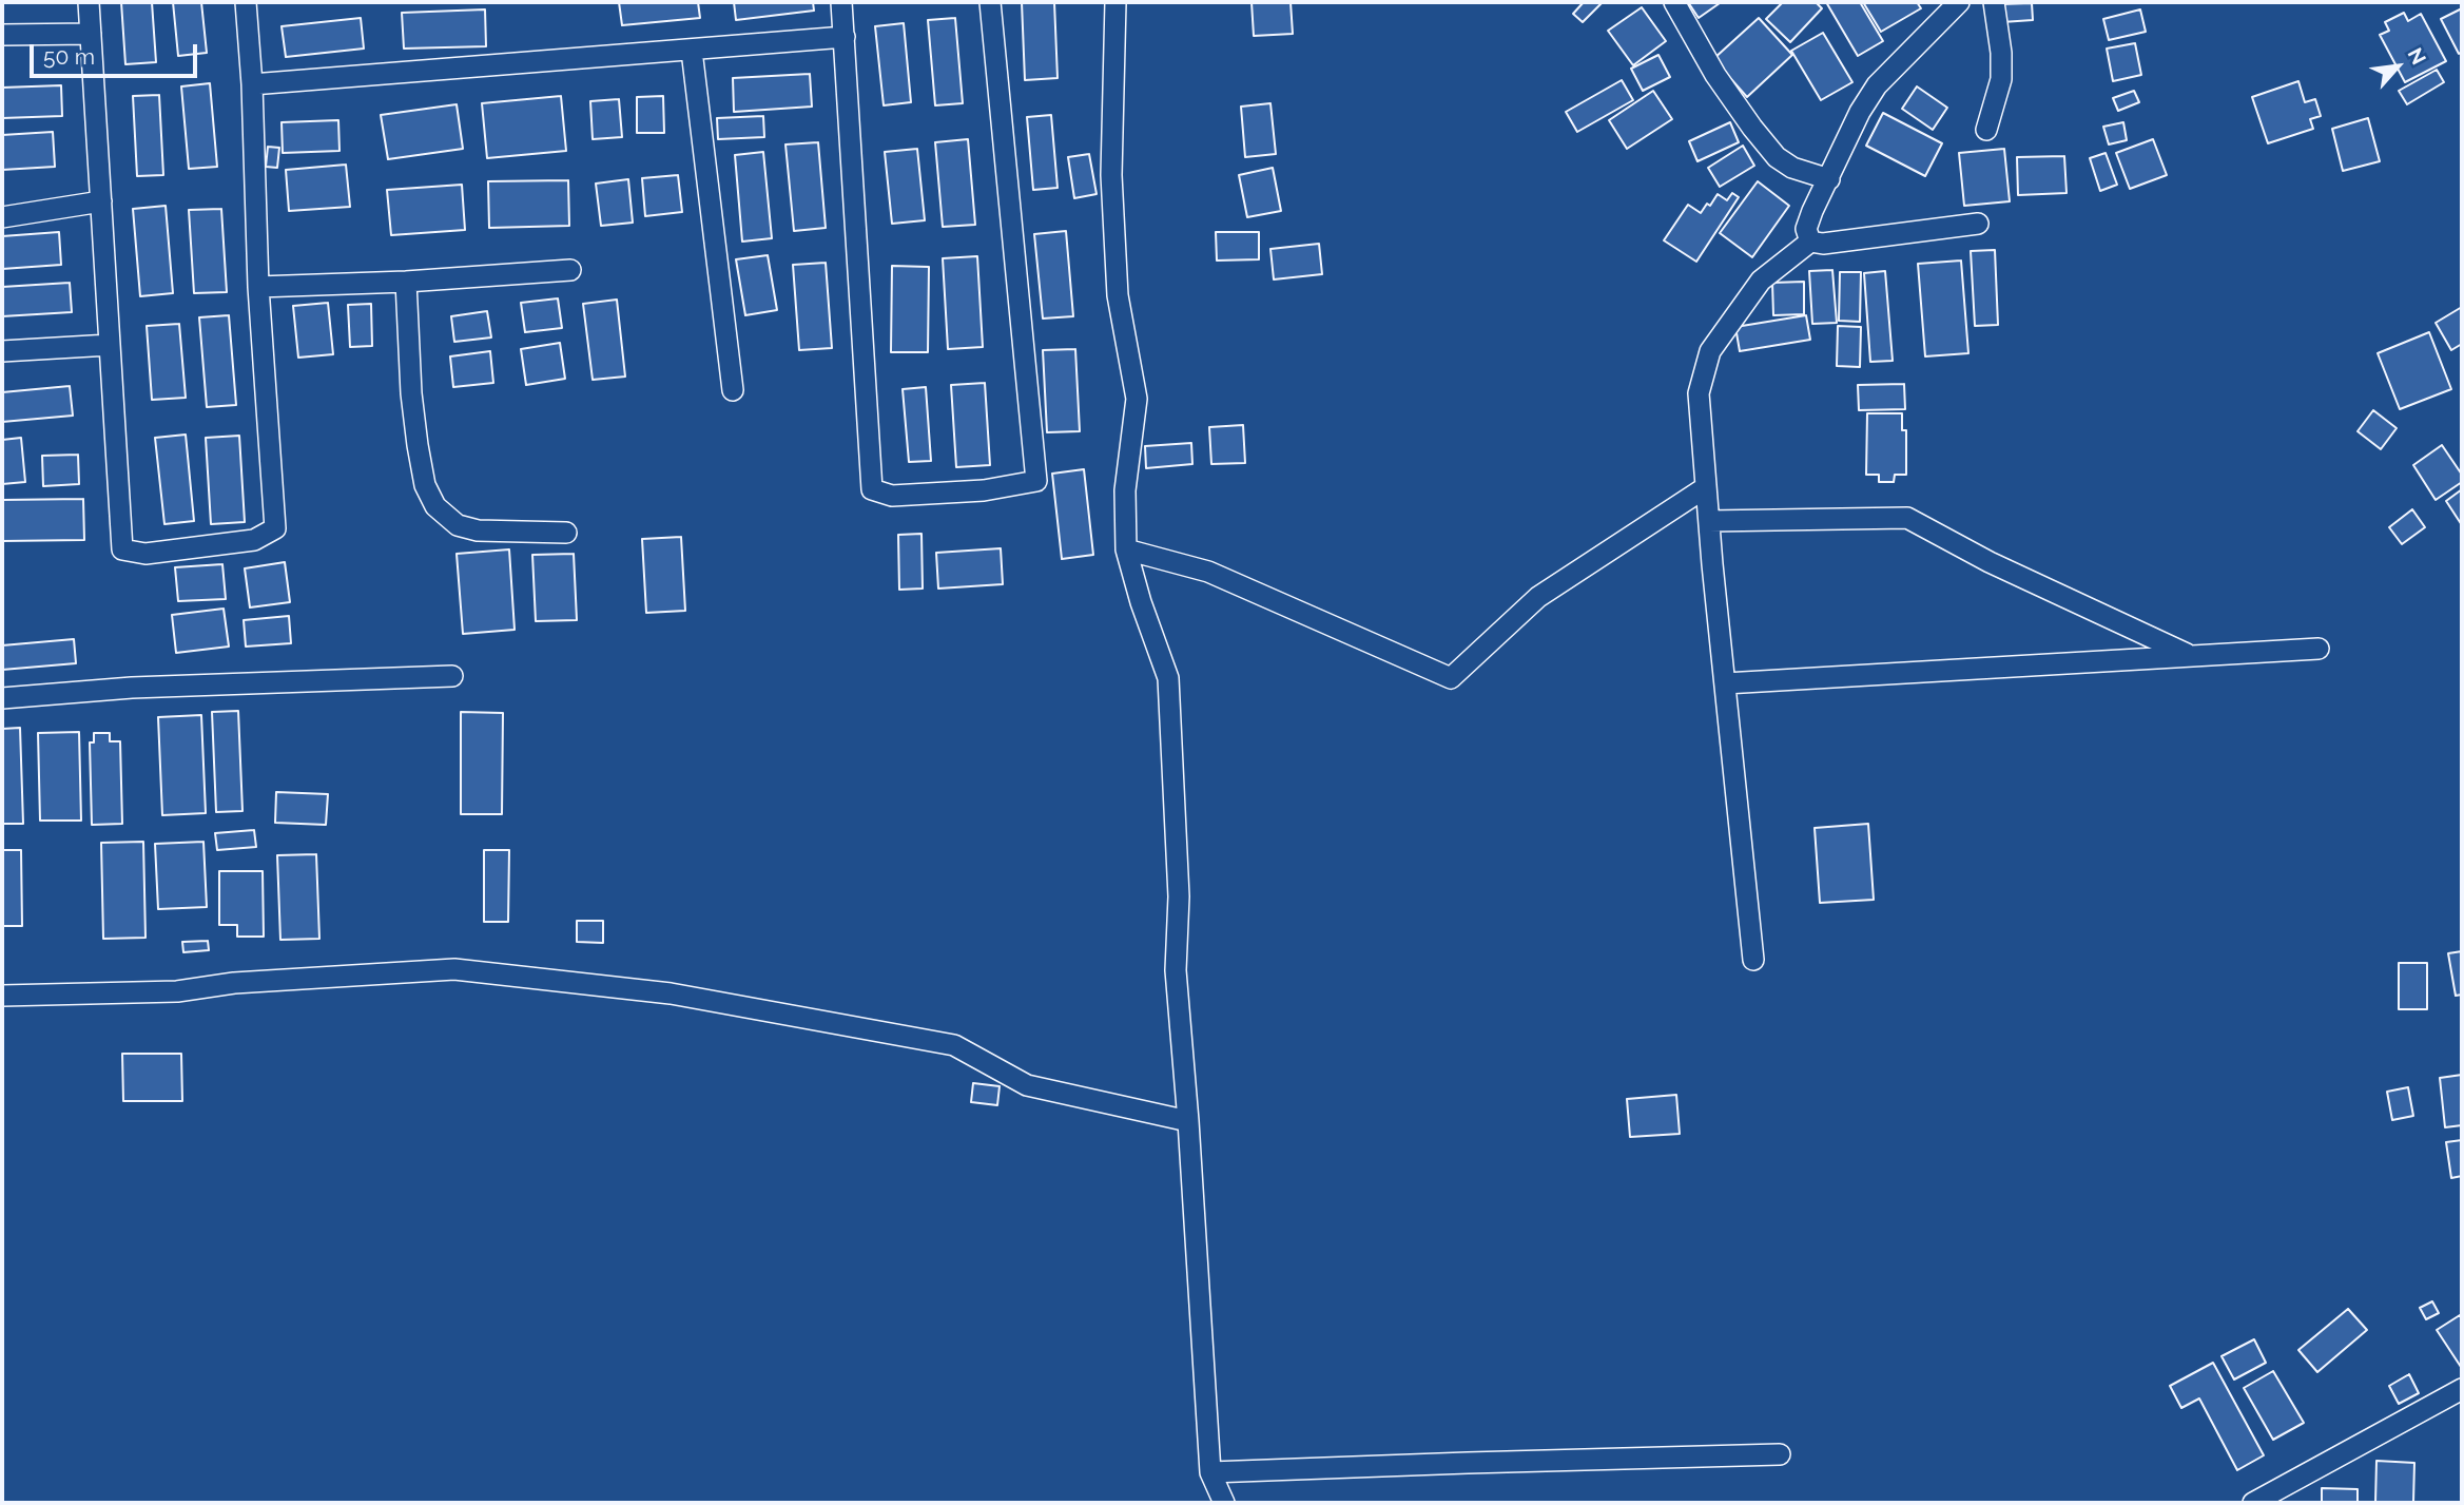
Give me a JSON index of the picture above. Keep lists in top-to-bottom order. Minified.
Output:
{"scale_bar":"50 m","north":"top right"}
